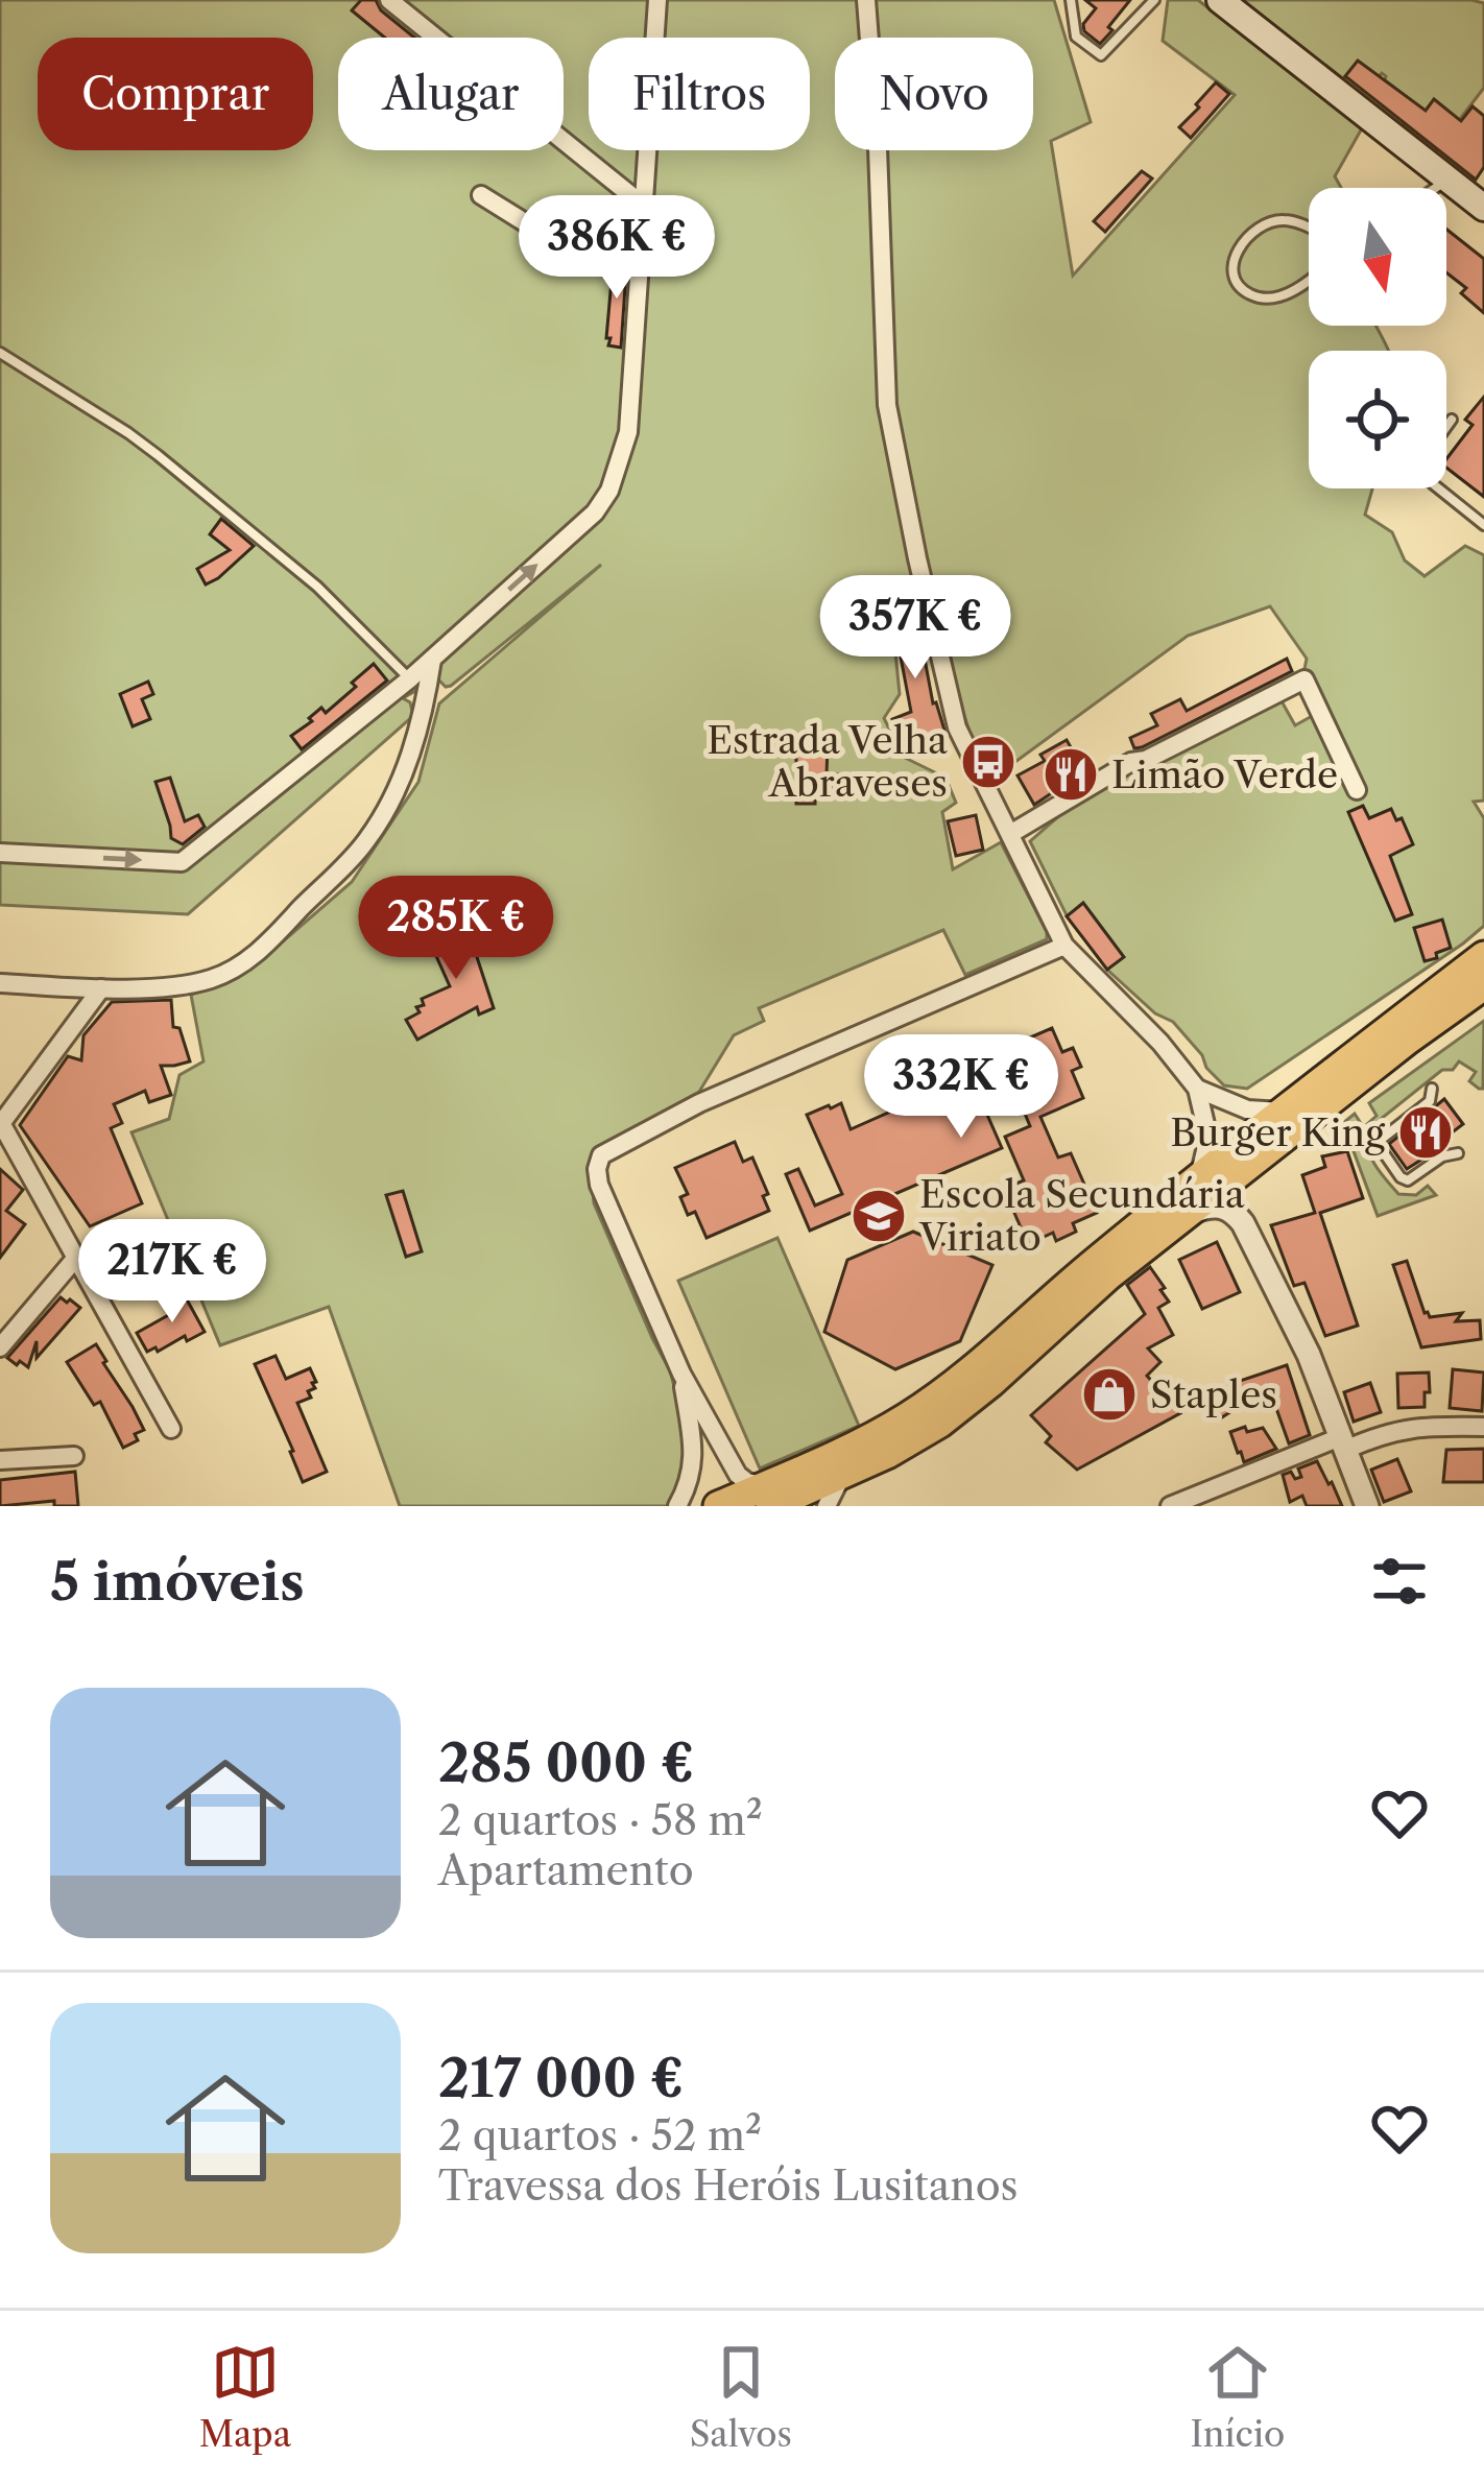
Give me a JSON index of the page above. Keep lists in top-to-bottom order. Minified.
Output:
{"places":{"bus stop":["Estrada Velha Abraveses"],"restaurant":["Limão Verde","Burger King"],"school or university":["Escola Secundária Viriato"],"shop":["Staples"]},"north":"bottom","page":{"chip":["Comprar","Alugar","Filtros","Novo"],"price":["386K €","357K €","285K €","332K €","217K €"],"heading":"5 imóveis","list":[{"name":"285 000 €","note":"2 quartos · 58 m² · Apartamento"},{"name":"217 000 €","note":"2 quartos · 52 m² · Travessa dos Heróis Lusitanos"}],"tabs":["Mapa","Salvos","Início"]}}
